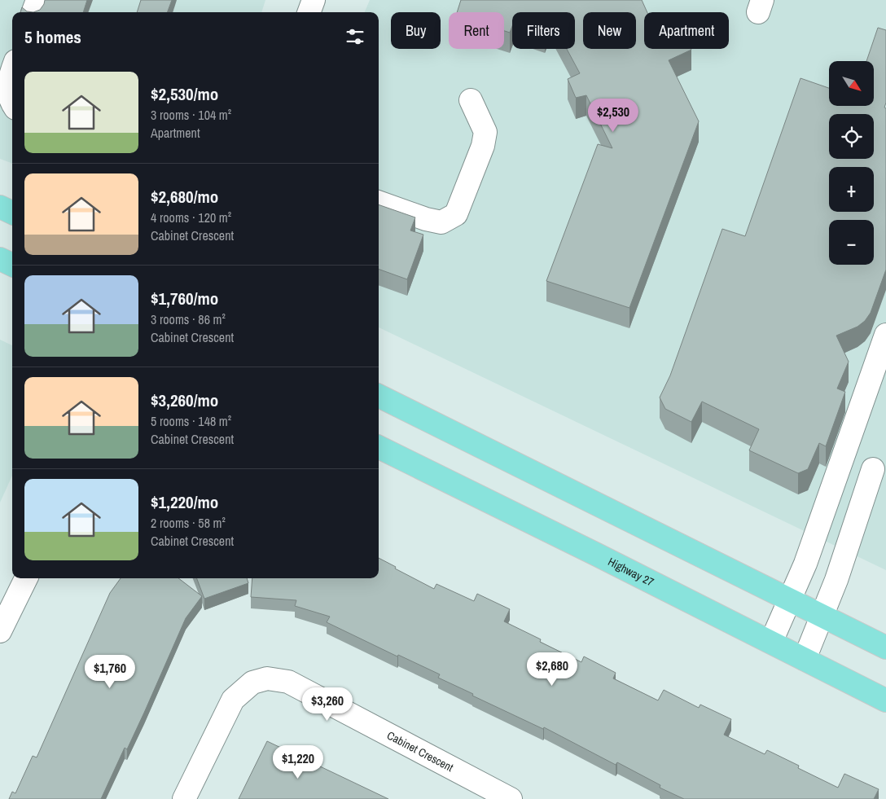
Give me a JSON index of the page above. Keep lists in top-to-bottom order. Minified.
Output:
{"streets":{"main road":["Highway 27"],"street":["Cabinet Crescent"]},"north":"bottom right","page":{"chip":["Buy","Rent","Filters","New","Apartment"],"heading":"5 homes","map_buttons":["+","−"],"list":[{"name":"$2,530/mo","note":"3 rooms · 104 m² · Apartment"},{"name":"$2,680/mo","note":"4 rooms · 120 m² · Cabinet Crescent"},{"name":"$1,760/mo","note":"3 rooms · 86 m² · Cabinet Crescent"},{"name":"$3,260/mo","note":"5 rooms · 148 m² · Cabinet Crescent"},{"name":"$1,220/mo","note":"2 rooms · 58 m² · Cabinet Crescent"}],"price":["$2,530","$2,680","$1,760","$3,260","$1,220"]}}
